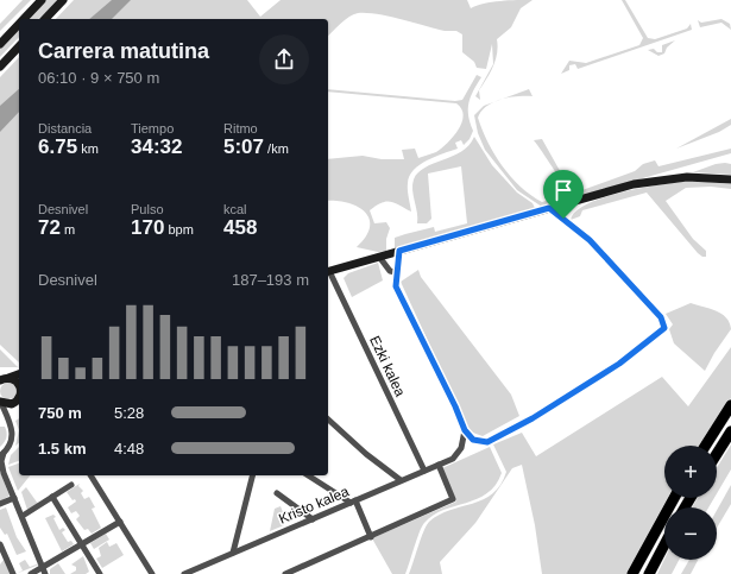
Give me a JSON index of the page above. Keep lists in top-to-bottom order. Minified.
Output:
{"streets":{"street":["Ezki kalea","Kristo kalea"]},"crossings":[["Ezki kalea","Kristo kalea"]],"page":{"heading":["Carrera matutina","06:10 · 9 × 750 m"],"stats":[["Distancia","6.75 km"],["Tiempo","34:32"],["Ritmo","5:07 /km"],["Desnivel","72 m"],["Pulso","170 bpm"],["kcal","458"]],"chart":["Desnivel","187–193 m"],"list":[{"name":"750 m","note":"5:28"},{"name":"1.5 km","note":"4:48"}],"map_buttons":["+","−"]}}
